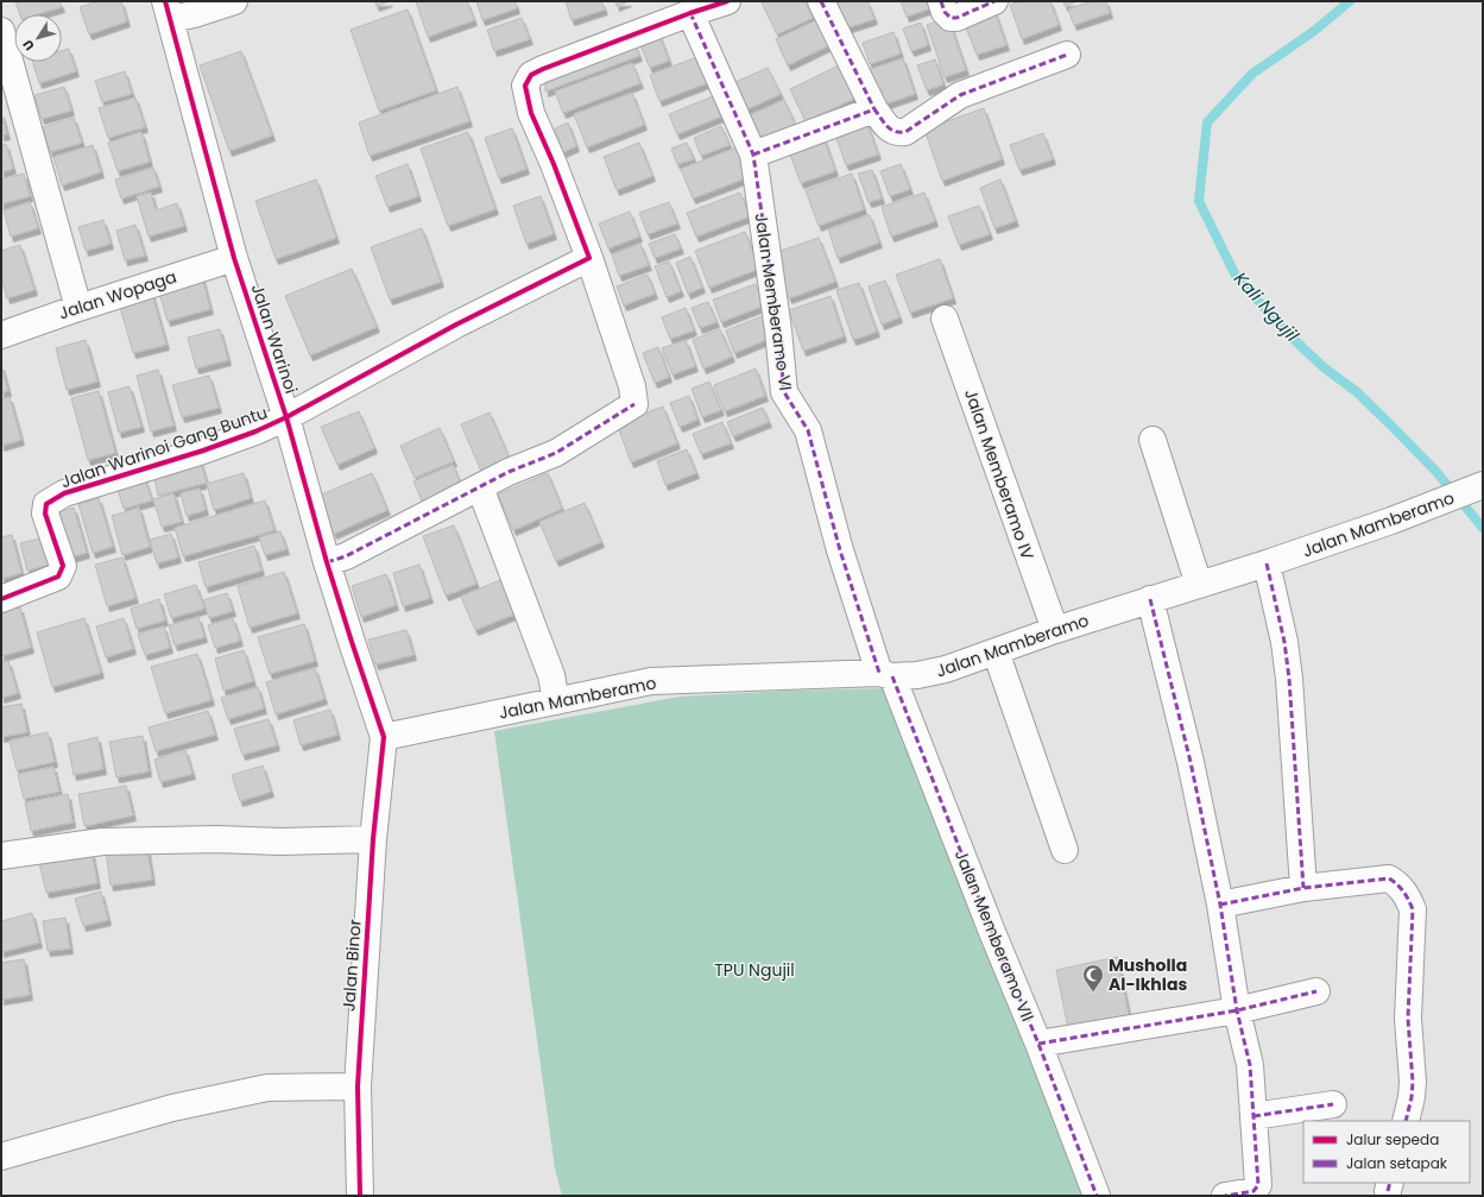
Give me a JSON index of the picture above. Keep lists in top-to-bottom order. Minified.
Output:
{"streets":{"street":["Jalan Wopaga","Jalan Memberamo VI","Jalan Warinoi","Jalan Warinoi Gang Buntu","Jalan Memberamo IV","Jalan Mamberamo","Jalan Memberamo VII","Jalan Binor"]},"crossings":[["Jalan Wopaga","Jalan Warinoi"],["Jalan Memberamo VI","Jalan Mamberamo"],["Jalan Memberamo VI","Jalan Memberamo VII"],["Jalan Warinoi","Jalan Warinoi Gang Buntu"],["Jalan Warinoi","Jalan Mamberamo"],["Jalan Warinoi","Jalan Binor"],["Jalan Memberamo IV","Jalan Mamberamo"],["Jalan Mamberamo","Jalan Memberamo VII"],["Jalan Mamberamo","Jalan Binor"]],"water":["Kali Ngujil"],"parks":["TPU Ngujil"],"places":{"mosque":["Musholla Al-Ikhlas"]},"legend":["Jalur sepeda","Jalan setapak"],"north":"bottom left"}
